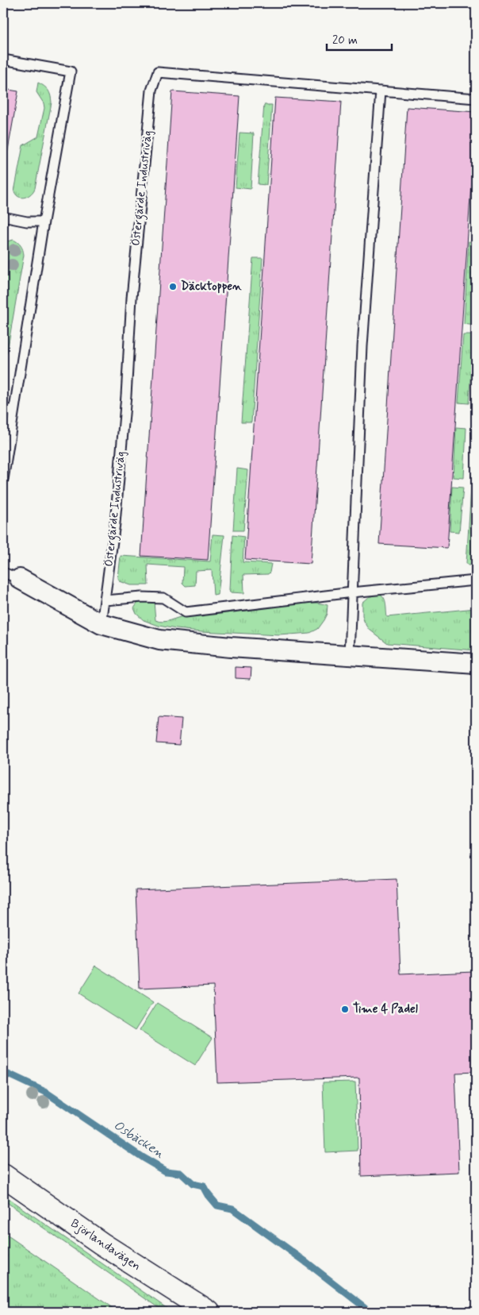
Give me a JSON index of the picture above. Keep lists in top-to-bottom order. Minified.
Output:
{"streets":{"street":["Björlandavägen"],"lane":["Östergärde Industriväg"]},"water":["Osbäcken"],"places":["Däcktoppen","Time 4 Padel"],"scale_bar":"20 m"}
